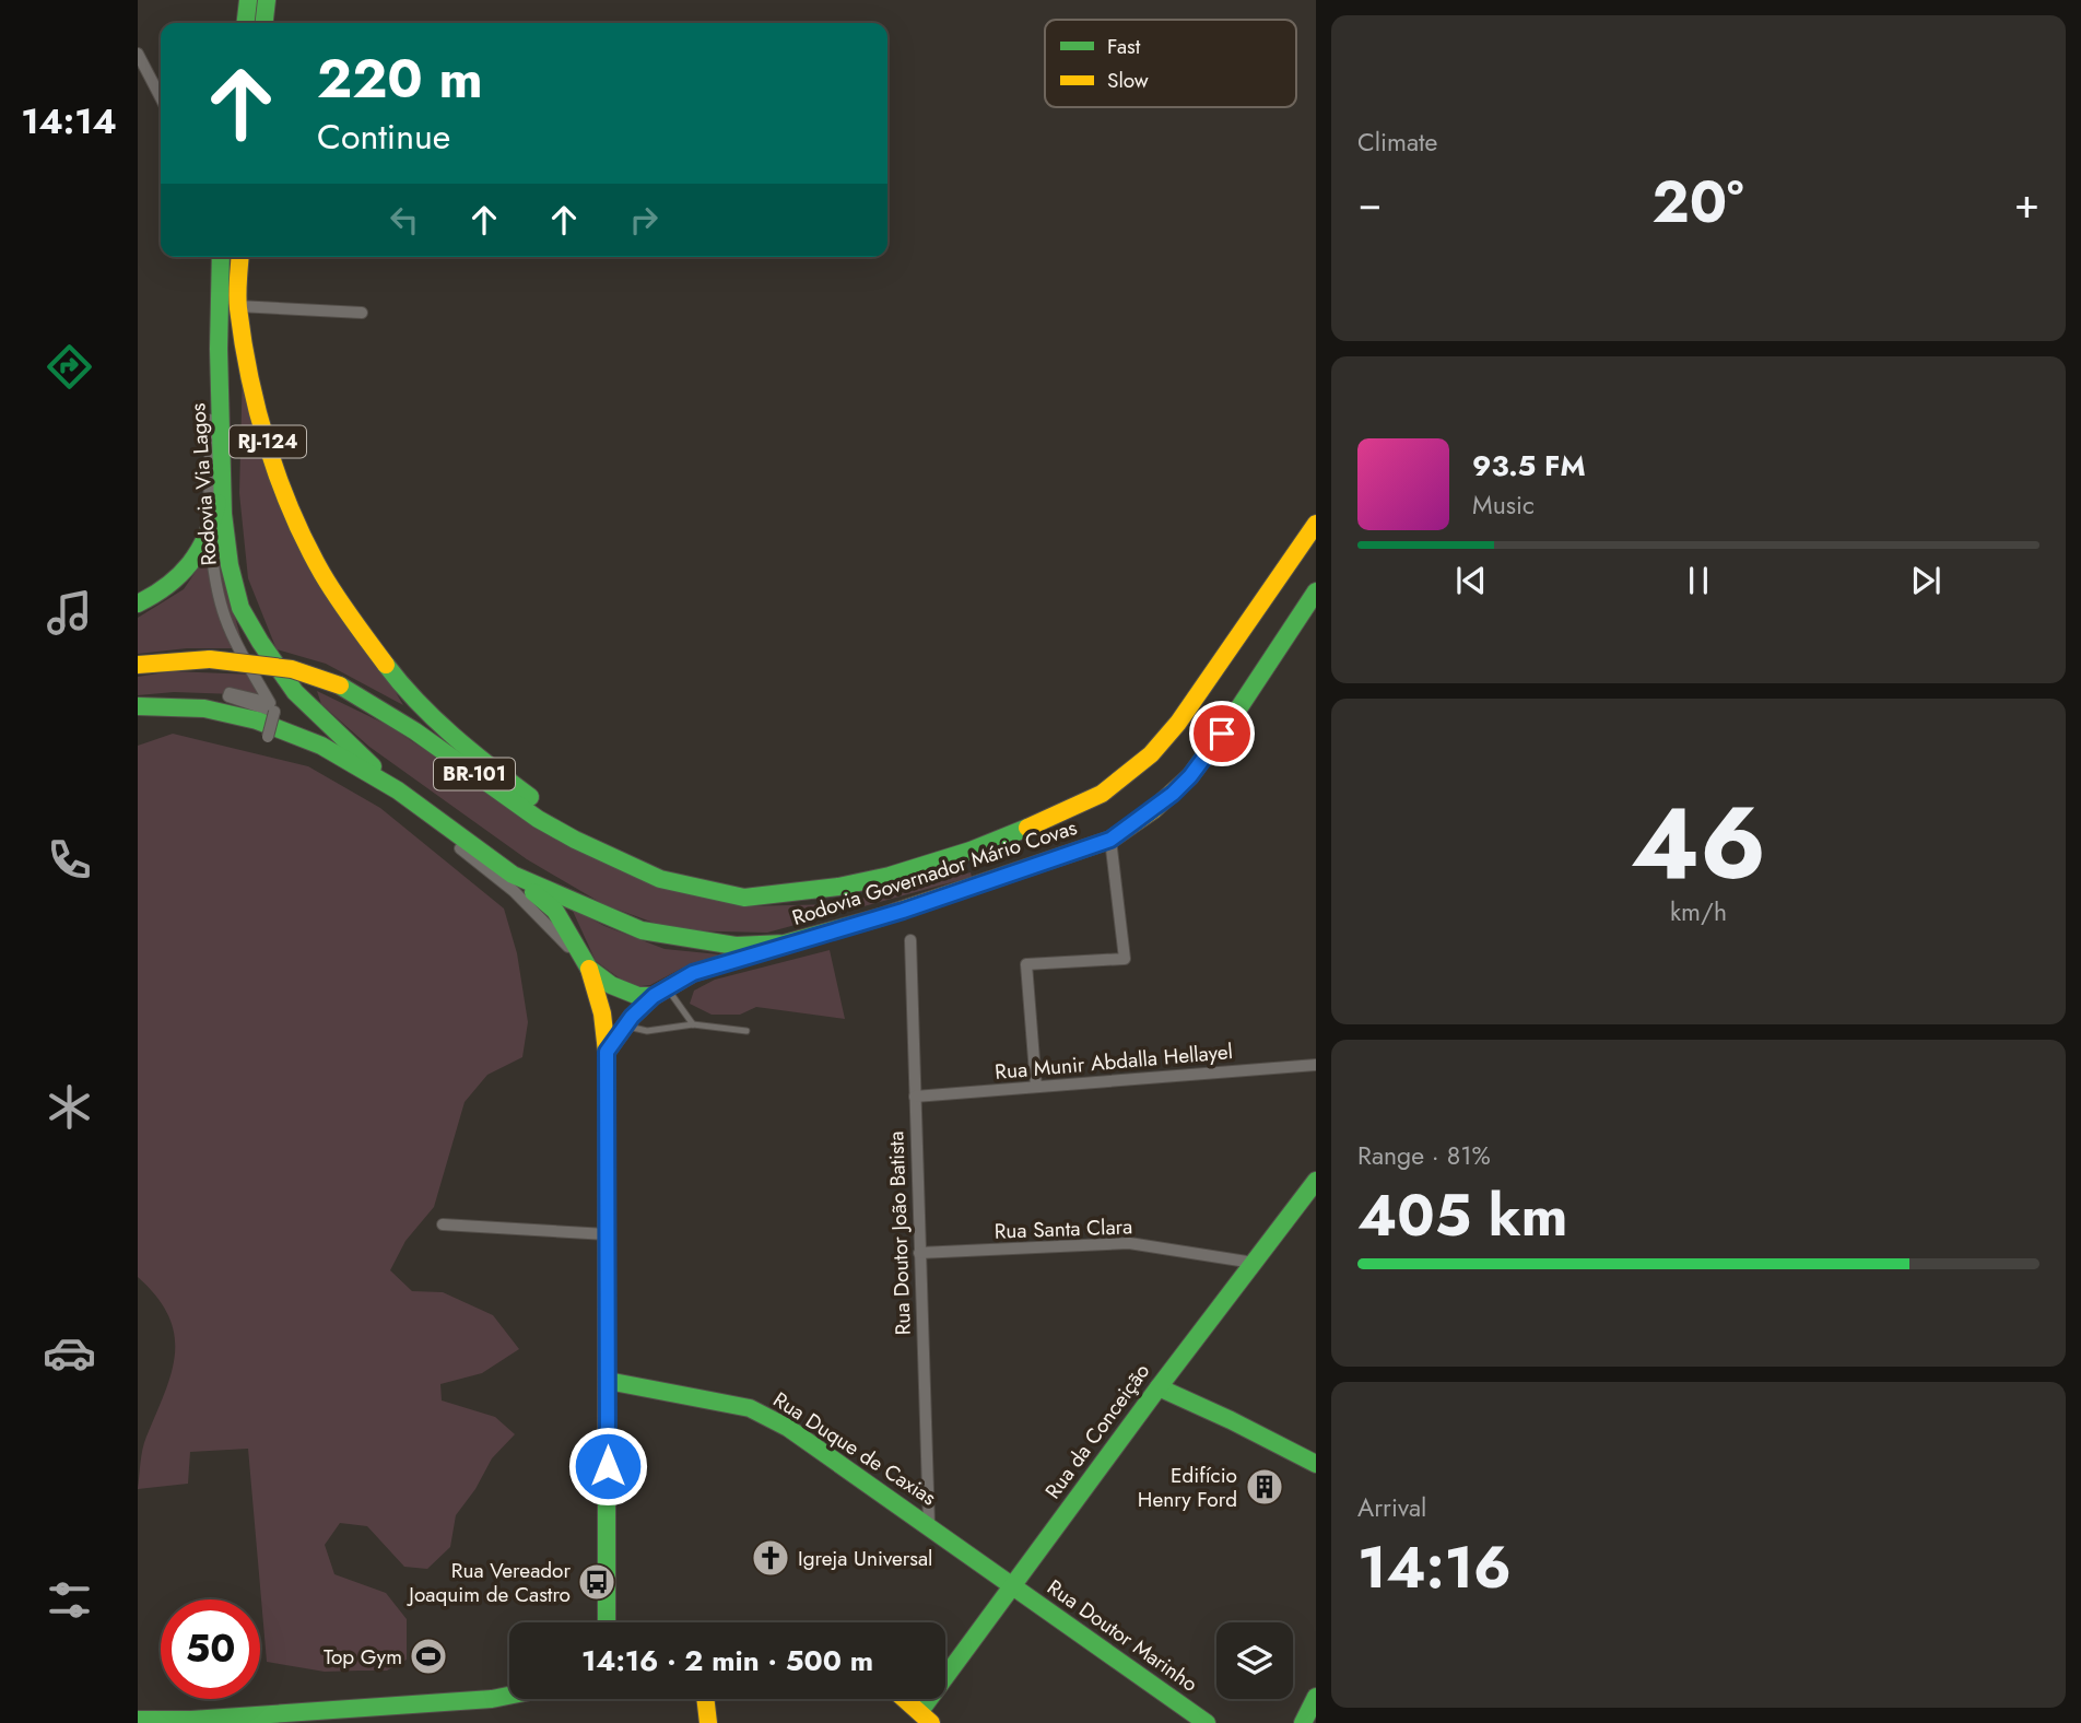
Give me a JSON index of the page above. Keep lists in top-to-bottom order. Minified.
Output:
{"streets":{"main road":["RJ-124","Rodovia Via Lagos","BR-101","Rodovia Governador Mário Covas","Rua da Conceição","Rua Duque de Caxias","Rua Doutor Marinho"],"street":["Rua Munir Abdalla Hellayel","Rua Santa Clara","Rua Doutor João Batista"]},"crossings":[["RJ-124","Rodovia Via Lagos"],["RJ-124","Rodovia Governador Mário Covas"],["Rodovia Via Lagos","Rodovia Governador Mário Covas"],["Rua Munir Abdalla Hellayel","Rua Doutor João Batista"],["Rua Santa Clara","Rua Doutor João Batista"],["Rua Santa Clara","Rua da Conceição"],["Rua Doutor João Batista","Rua Duque de Caxias"],["Rua da Conceição","Rua Duque de Caxias"],["Rua da Conceição","Rua Doutor Marinho"],["Rua Duque de Caxias","Rua Doutor Marinho"]],"places":{"building":["Edifício Henry Ford"],"church":["Igreja Universal"],"bus stop":["Rua Vereador Joaquim de Castro"],"sports":["Top Gym"]},"legend":["Fast","Slow"],"page":{"tabs":"14:14","tile":["Climate",["46","km/h"],["Range · 81%","405 km"],["Arrival","14:16"]],"turn":["220 m","Continue"],"heat":["−","20°","+"],"song":["93.5 FM","Music"],"limit":"50","trip":"14:16 · 2 min · 500 m"}}
